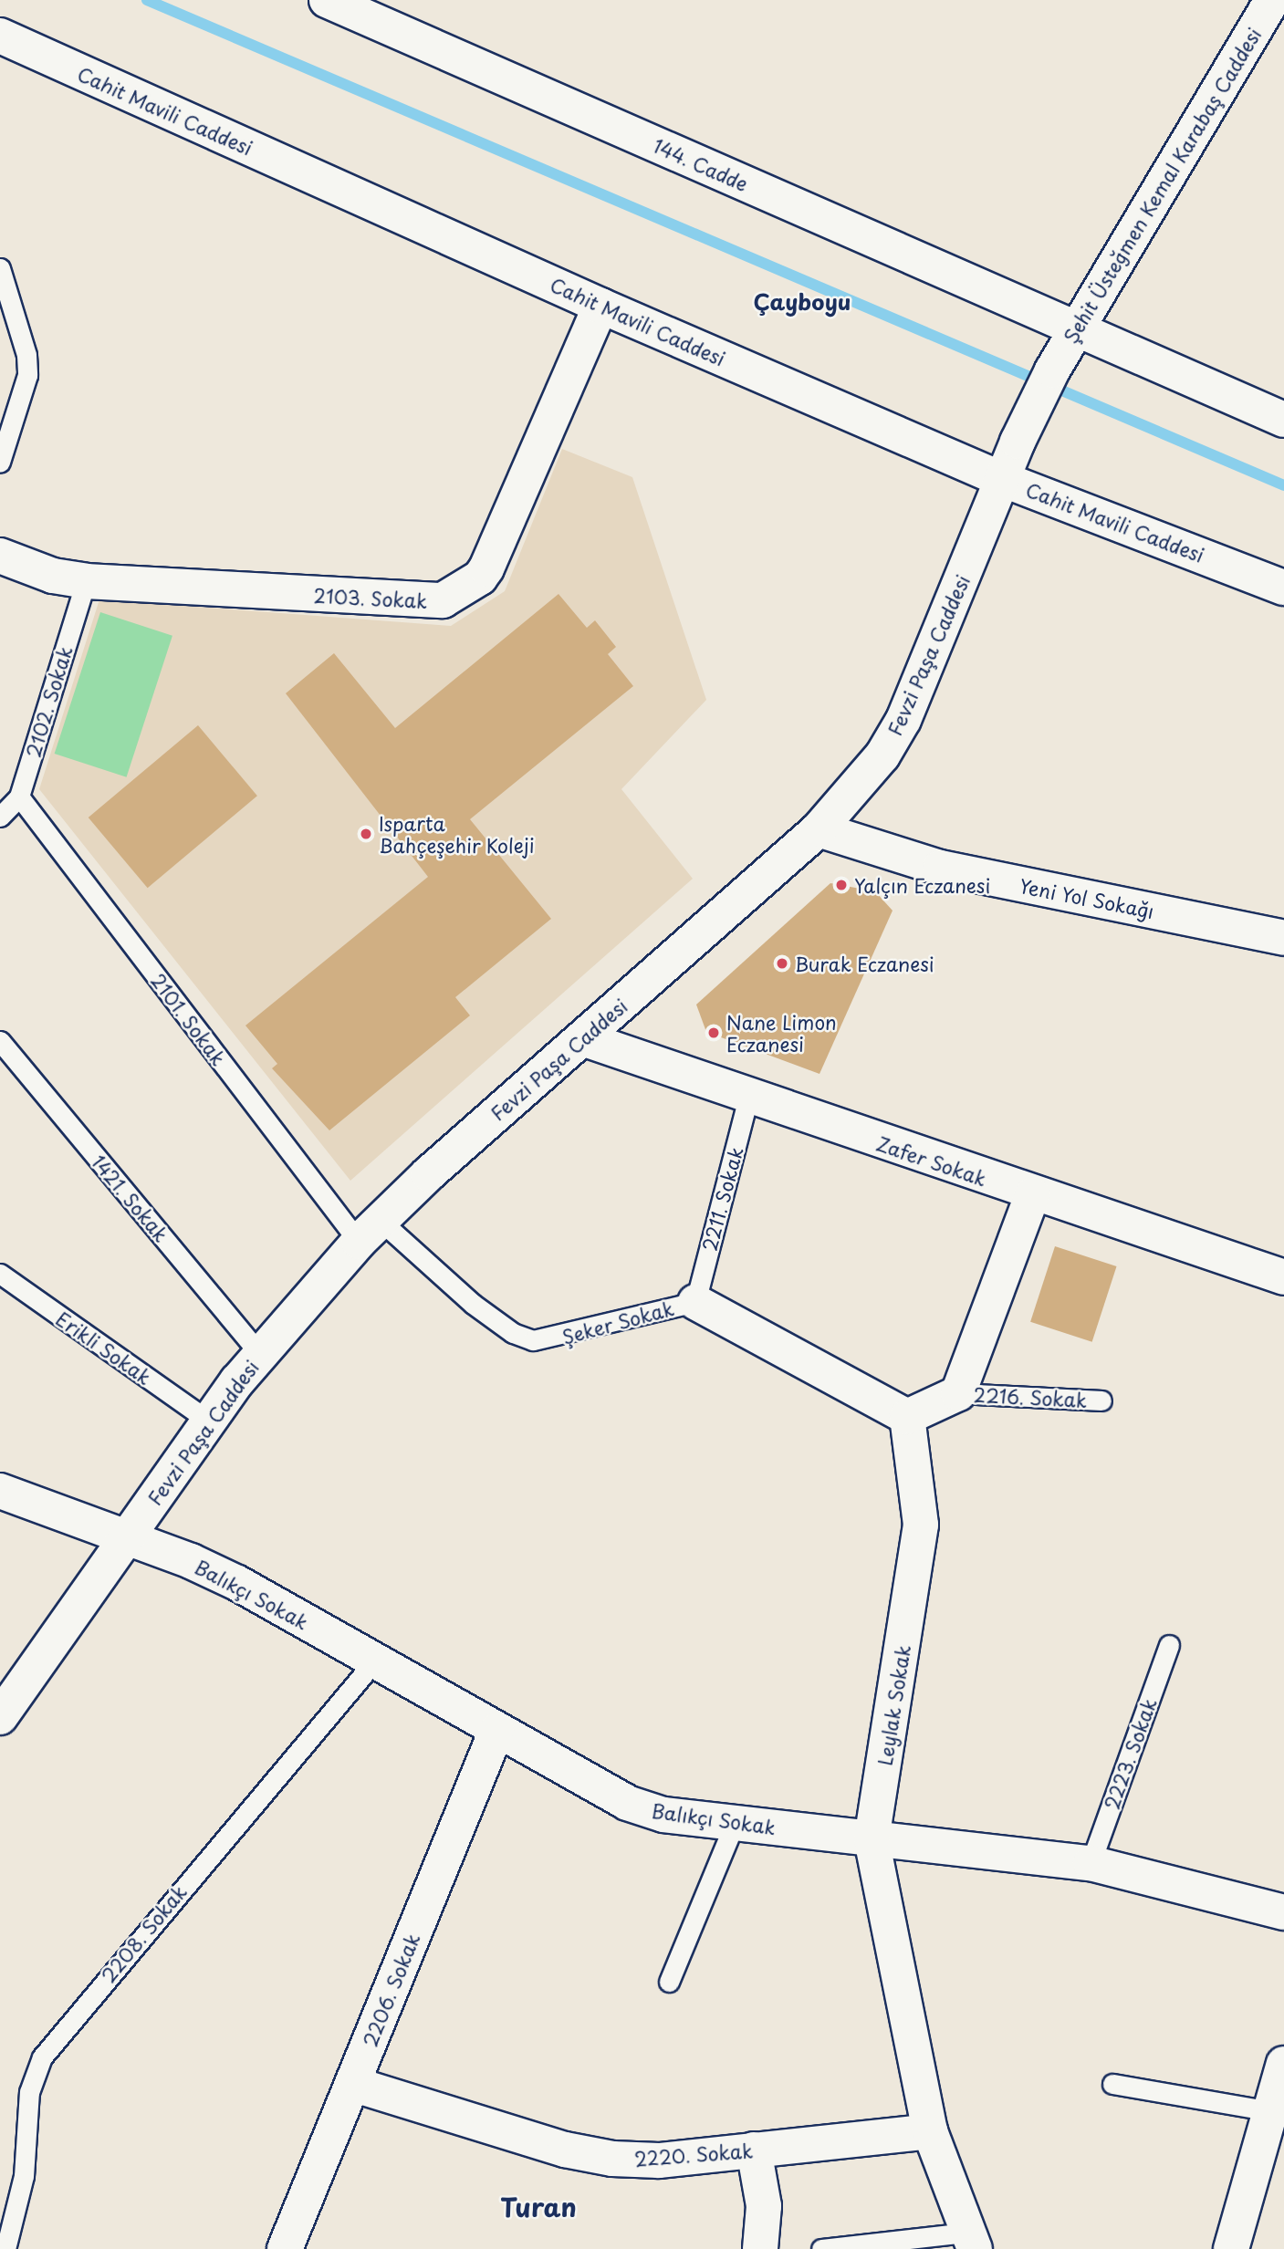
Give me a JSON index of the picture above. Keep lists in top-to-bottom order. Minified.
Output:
{"streets":{"street":["Cahit Mavili Caddesi","144. Cadde","Şehit Üsteğmen Kemal Karabaş Caddesi","2103. Sokak","Fevzi Paşa Caddesi","Yeni Yol Sokağı","Zafer Sokak","Şeker Sokak","Balıkçı Sokak","Leylak Sokak","2206. Sokak","2220. Sokak"],"lane":["2102. Sokak","2101. Sokak","1421. Sokak","2211. Sokak","Erikli Sokak","2216. Sokak","2223. Sokak","2208. Sokak"]},"crossings":[["Cahit Mavili Caddesi","2103. Sokak"],["Cahit Mavili Caddesi","Fevzi Paşa Caddesi"],["144. Cadde","Şehit Üsteğmen Kemal Karabaş Caddesi"],["Şehit Üsteğmen Kemal Karabaş Caddesi","Fevzi Paşa Caddesi"],["2103. Sokak","2102. Sokak"],["Fevzi Paşa Caddesi","Yeni Yol Sokağı"],["Fevzi Paşa Caddesi","2101. Sokak"],["Fevzi Paşa Caddesi","Zafer Sokak"],["Fevzi Paşa Caddesi","1421. Sokak"],["Fevzi Paşa Caddesi","Şeker Sokak"],["Fevzi Paşa Caddesi","Erikli Sokak"],["Fevzi Paşa Caddesi","Balıkçı Sokak"],["2102. Sokak","2101. Sokak"],["2101. Sokak","Şeker Sokak"],["Zafer Sokak","2211. Sokak"],["2211. Sokak","Şeker Sokak"],["Şeker Sokak","Leylak Sokak"],["Balıkçı Sokak","Leylak Sokak"],["Balıkçı Sokak","2223. Sokak"],["Balıkçı Sokak","2208. Sokak"],["Balıkçı Sokak","2206. Sokak"],["Leylak Sokak","2220. Sokak"],["2206. Sokak","2220. Sokak"]],"districts":["Çayboyu","Turan"],"places":["Isparta Bahçeşehir Koleji","Yalçın Eczanesi","Burak Eczanesi","Nane Limon Eczanesi"]}
